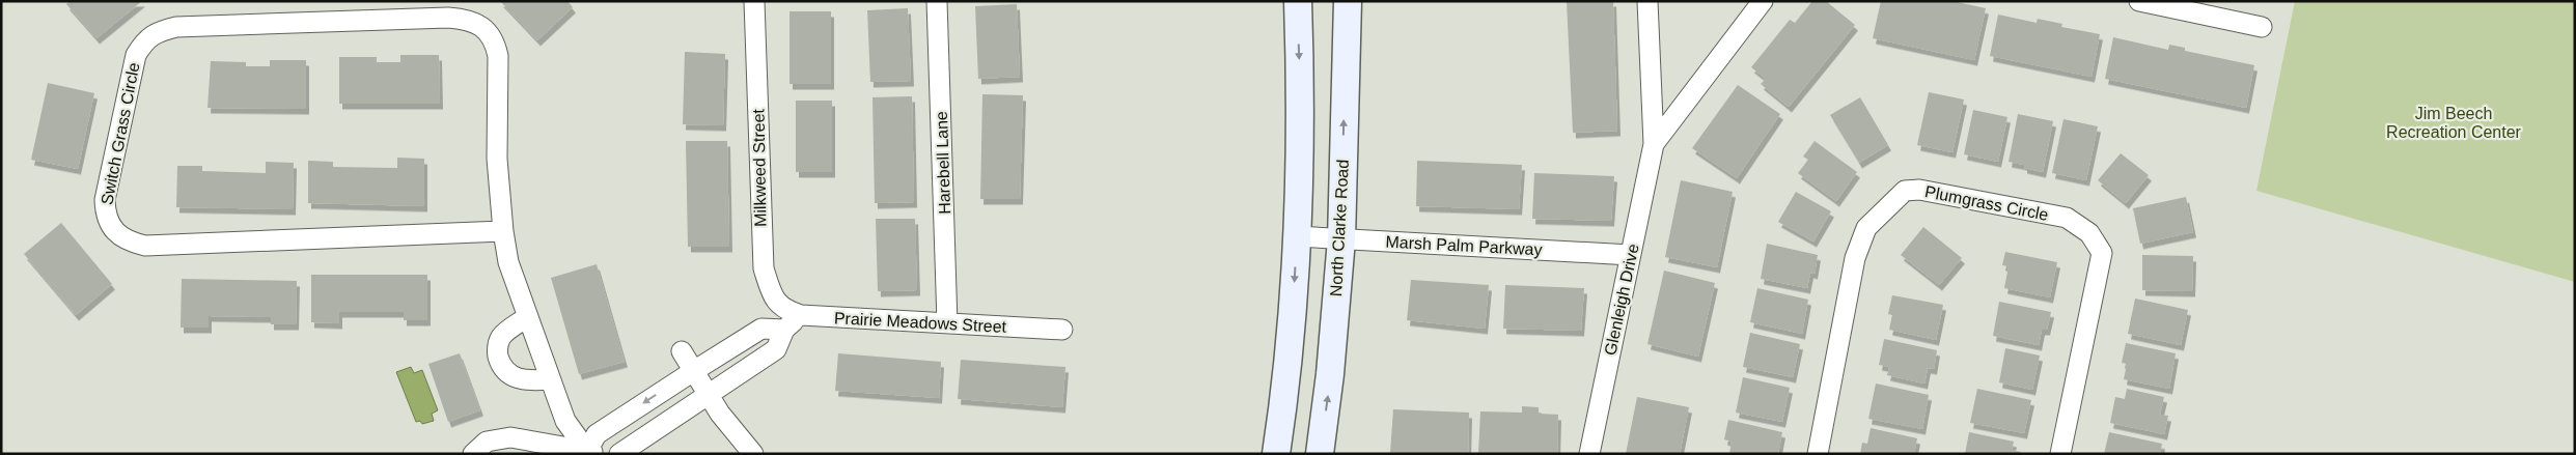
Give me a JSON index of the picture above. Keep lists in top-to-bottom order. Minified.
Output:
{"streets":{"street":["Switch Grass Circle","Harebell Lane","Milkweed Street","Plumgrass Circle","North Clarke Road","Marsh Palm Parkway","Glenleigh Drive","Prairie Meadows Street"]},"crossings":[["Harebell Lane","Prairie Meadows Street"],["Milkweed Street","Prairie Meadows Street"],["North Clarke Road","Marsh Palm Parkway"],["Marsh Palm Parkway","Glenleigh Drive"]],"parks":["Jim Beech Recreation Center"]}
